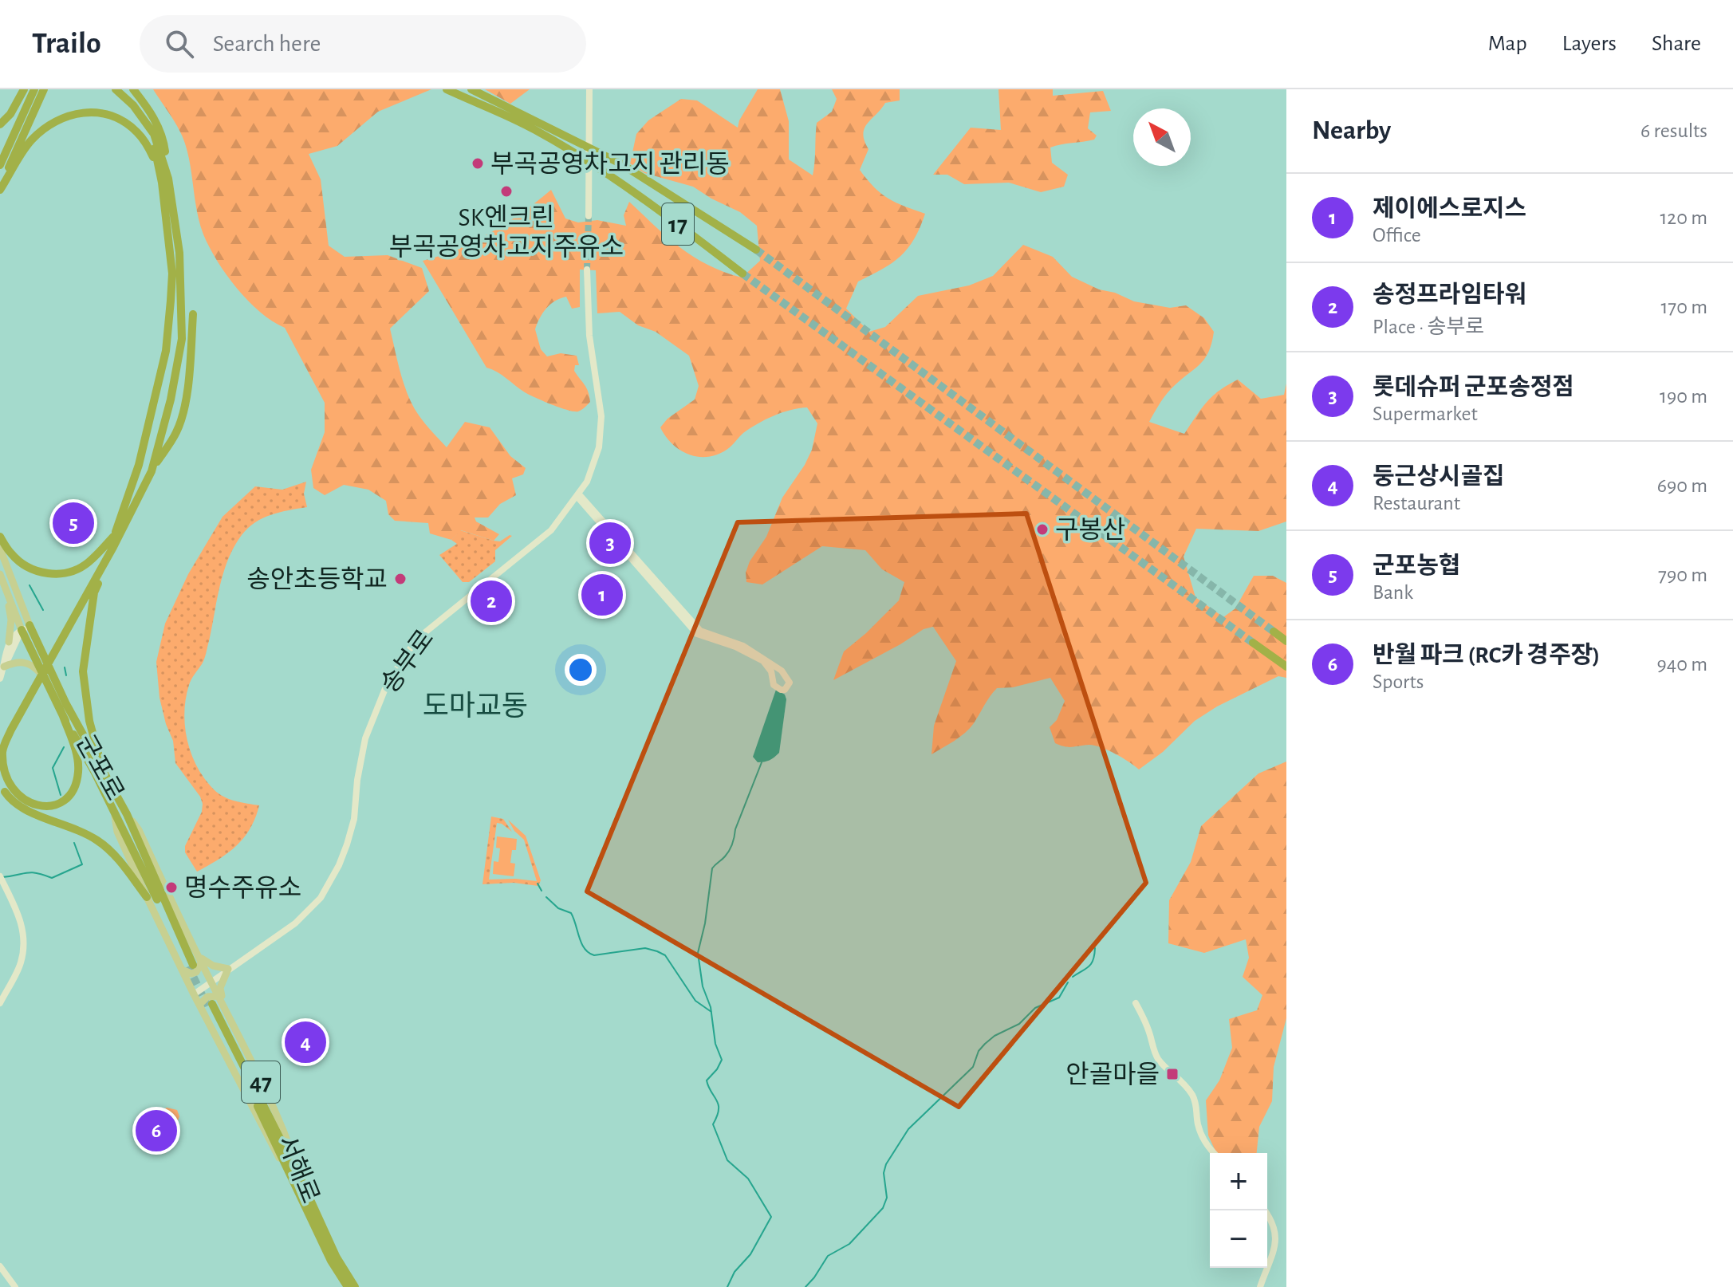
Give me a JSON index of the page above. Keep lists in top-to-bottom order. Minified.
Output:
{"streets":{"highway":["17","군포로","47","서해로"],"street":["송부로"]},"crossings":[["송부로","군포로"],["송부로","서해로"],["군포로","47"],["군포로","서해로"],["47","서해로"]],"districts":["도마교동"],"places":{"other":["부곡공영차고지 관리동","SK엔크린 부곡공영차고지주유소","구봉산","송안초등학교","명수주유소"],"transit":["안골마을"]},"north":"top left","page":{"header":"Trailo","search":"Search here","nav":["Map","Layers","Share"],"heading":["Nearby","6 results"],"list":[{"mark":"1","name":"제이에스로지스","note":"Office","value":"120 m"},{"mark":"2","name":"송정프라임타워","note":"Place · 송부로","value":"170 m"},{"mark":"3","name":"롯데슈퍼 군포송정점","note":"Supermarket","value":"190 m"},{"mark":"4","name":"둥근상시골집","note":"Restaurant","value":"690 m"},{"mark":"5","name":"군포농협","note":"Bank","value":"790 m"},{"mark":"6","name":"반월 파크 (RC카 경주장)","note":"Sports","value":"940 m"}],"pins":["5","3","1","2","4","6"],"map_buttons":["+","−"]}}
